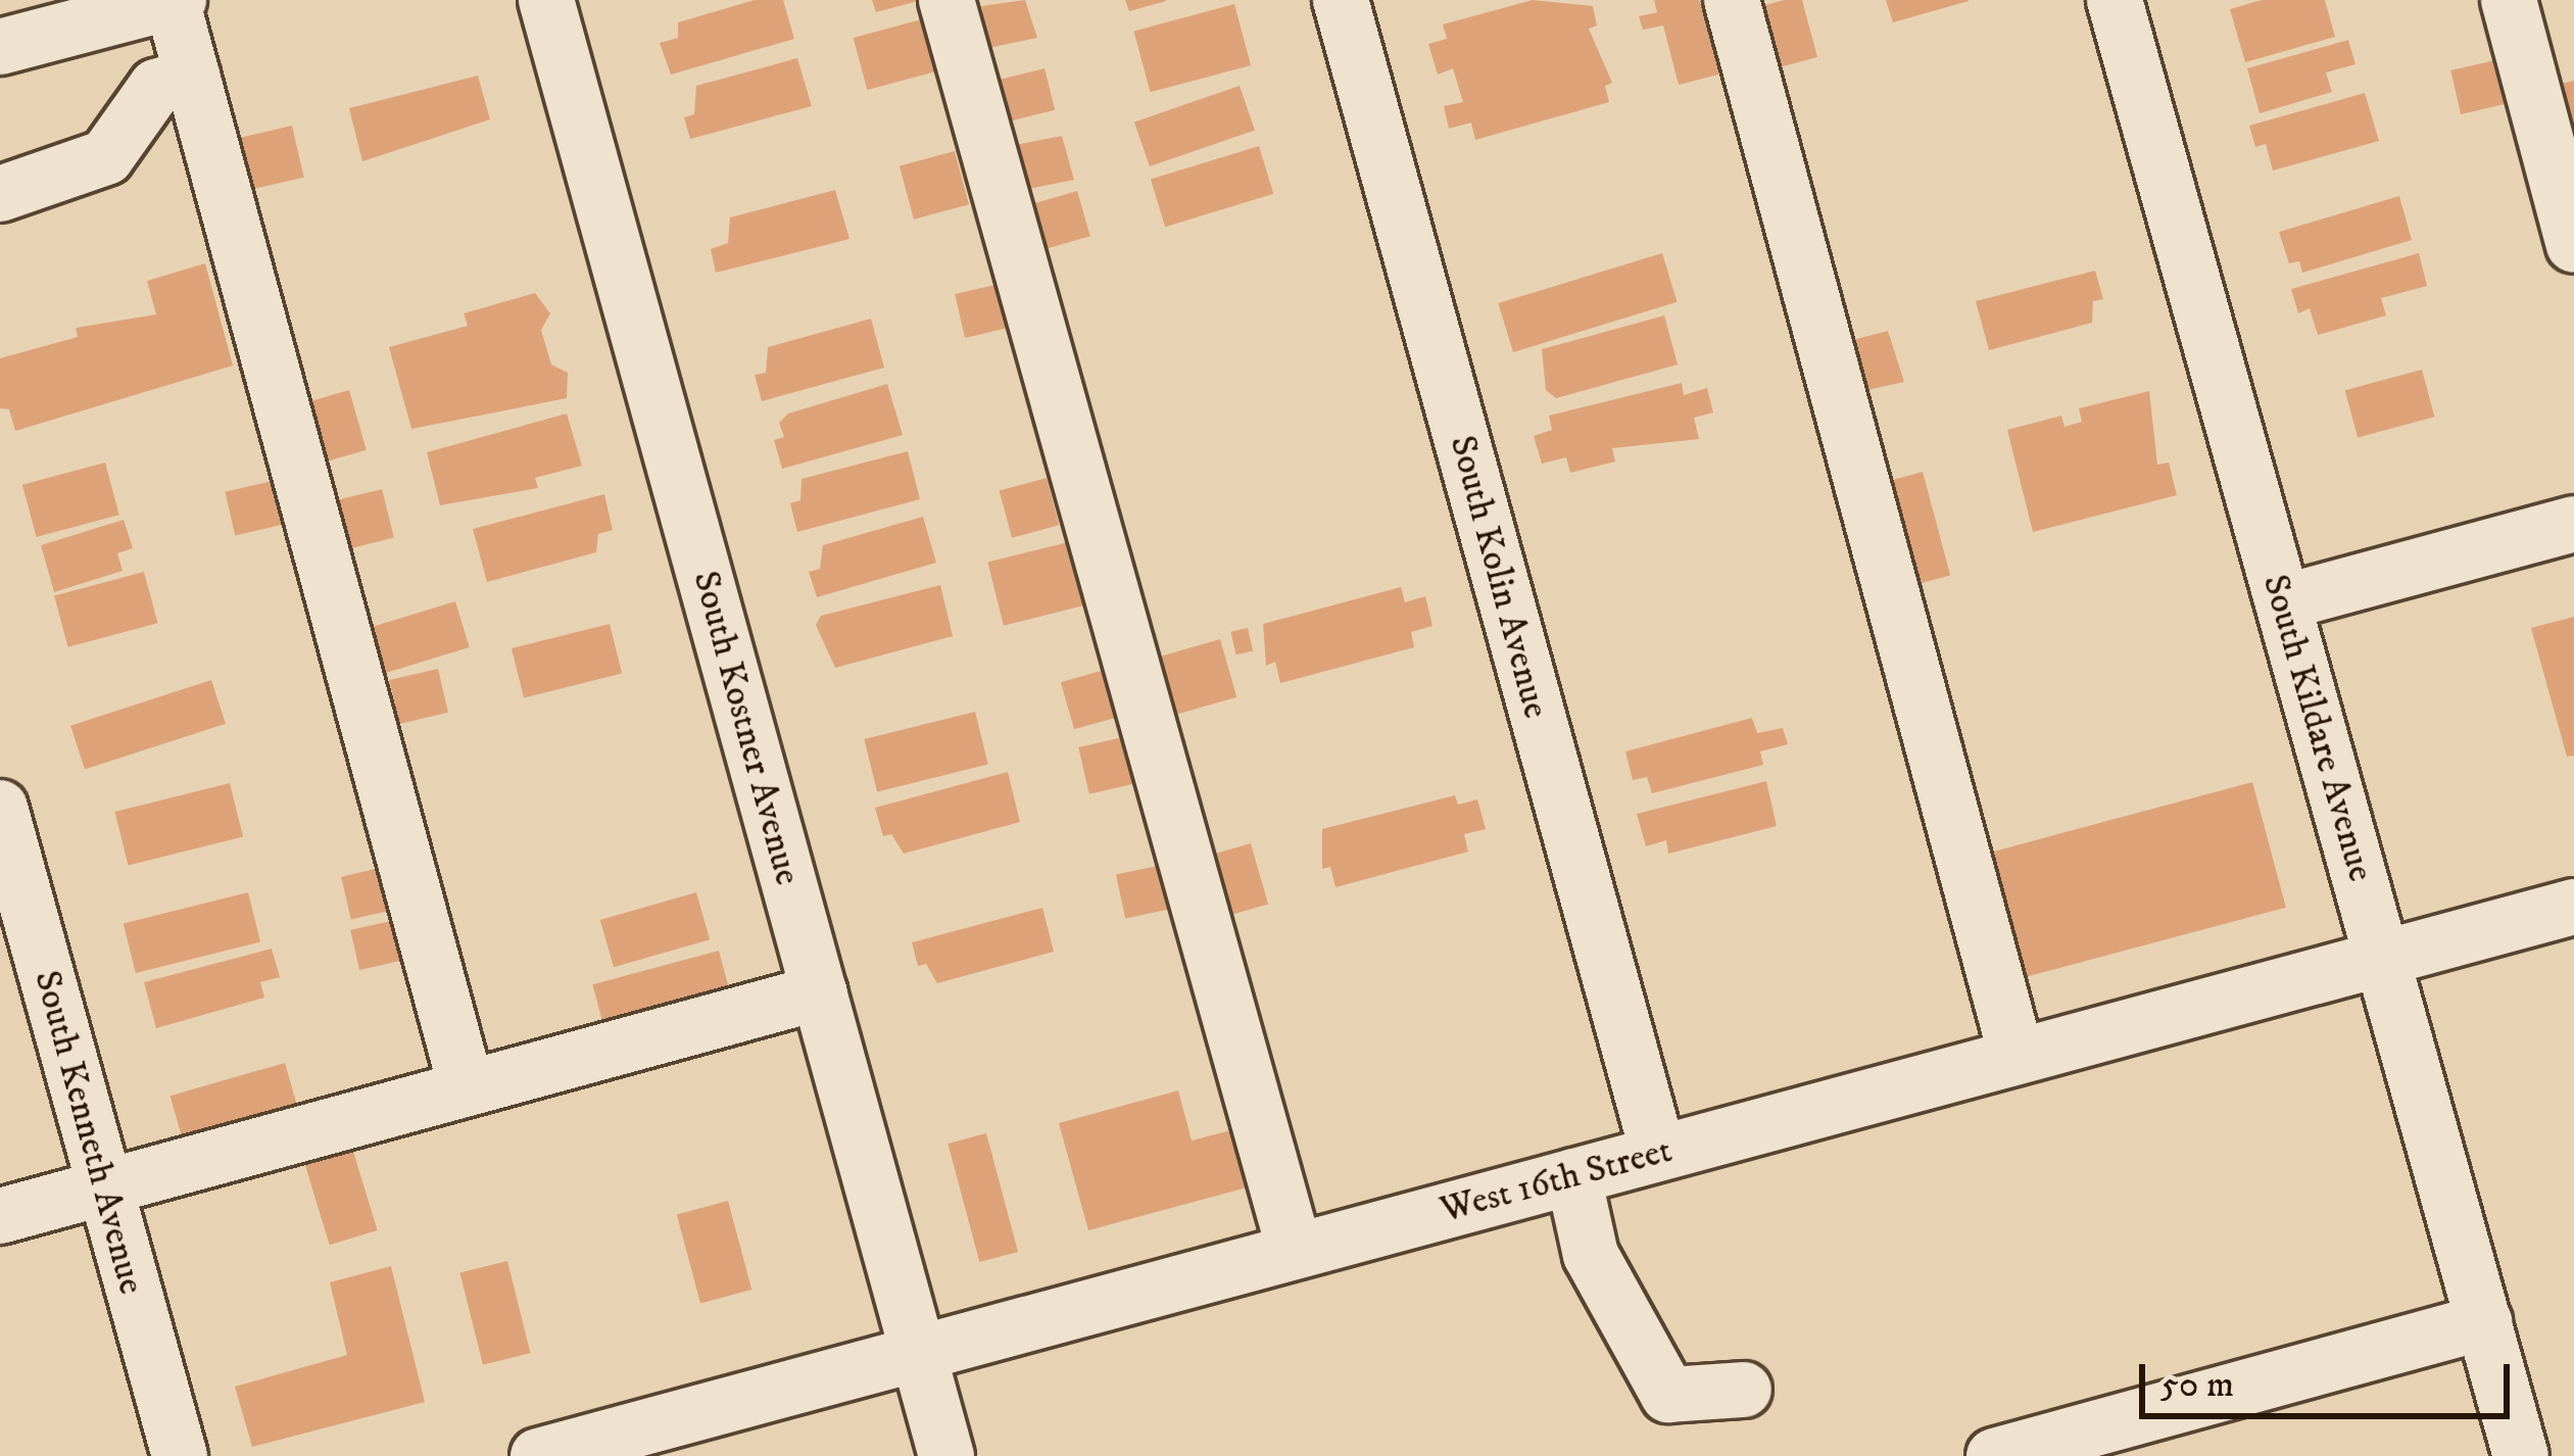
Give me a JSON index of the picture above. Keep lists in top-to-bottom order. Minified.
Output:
{"streets":{"street":["South Kolin Avenue","South Kostner Avenue","South Kildare Avenue","South Kenneth Avenue","West 16th Street"]},"crossings":[["South Kolin Avenue","West 16th Street"],["South Kostner Avenue","West 16th Street"],["South Kildare Avenue","West 16th Street"]],"scale_bar":"50 m"}
